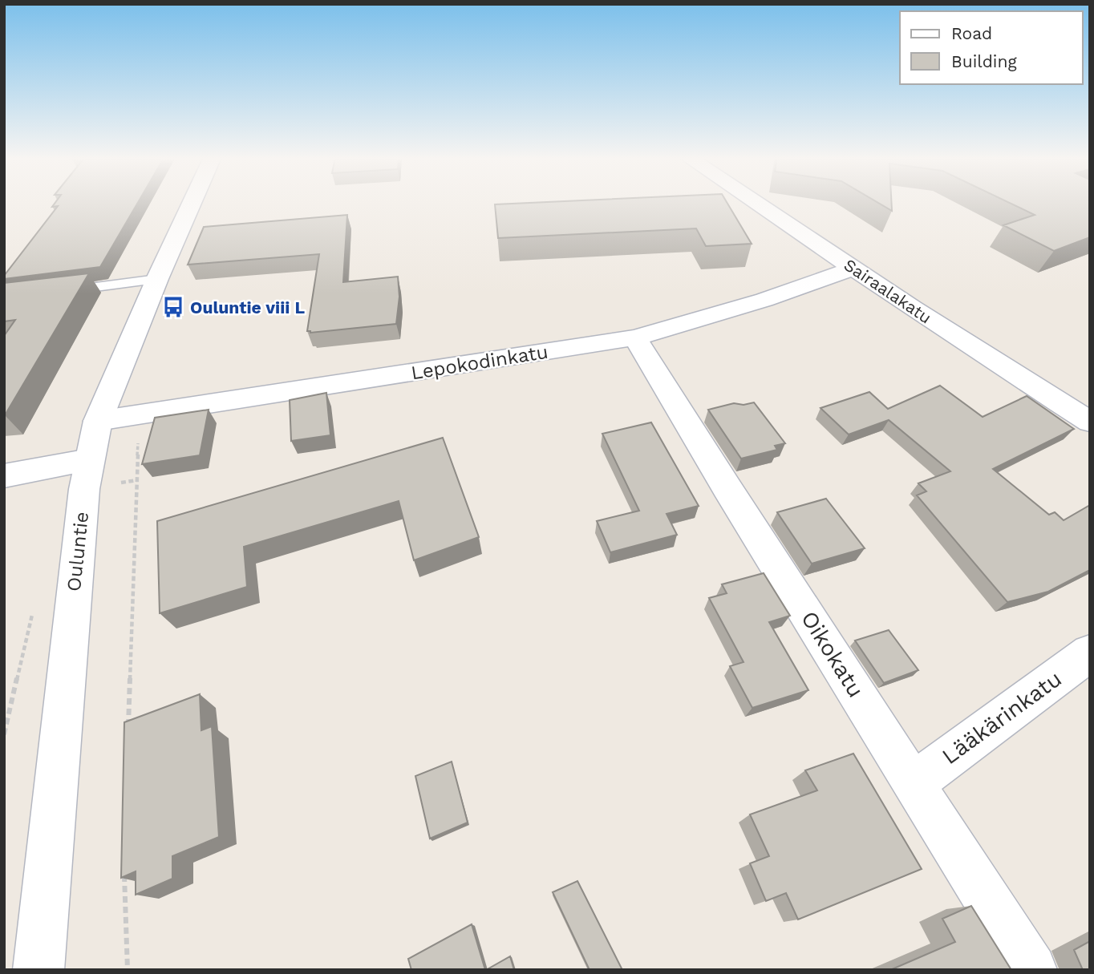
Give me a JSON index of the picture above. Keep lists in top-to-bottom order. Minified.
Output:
{"streets":{"street":["Sairaalakatu","Lepokodinkatu","Ouluntie","Oikokatu","Lääkärinkatu"]},"crossings":[["Sairaalakatu","Lepokodinkatu"],["Lepokodinkatu","Ouluntie"],["Lepokodinkatu","Oikokatu"],["Oikokatu","Lääkärinkatu"]],"places":{"bus stop":["Ouluntie viii L"]},"legend":["Road","Building"]}
